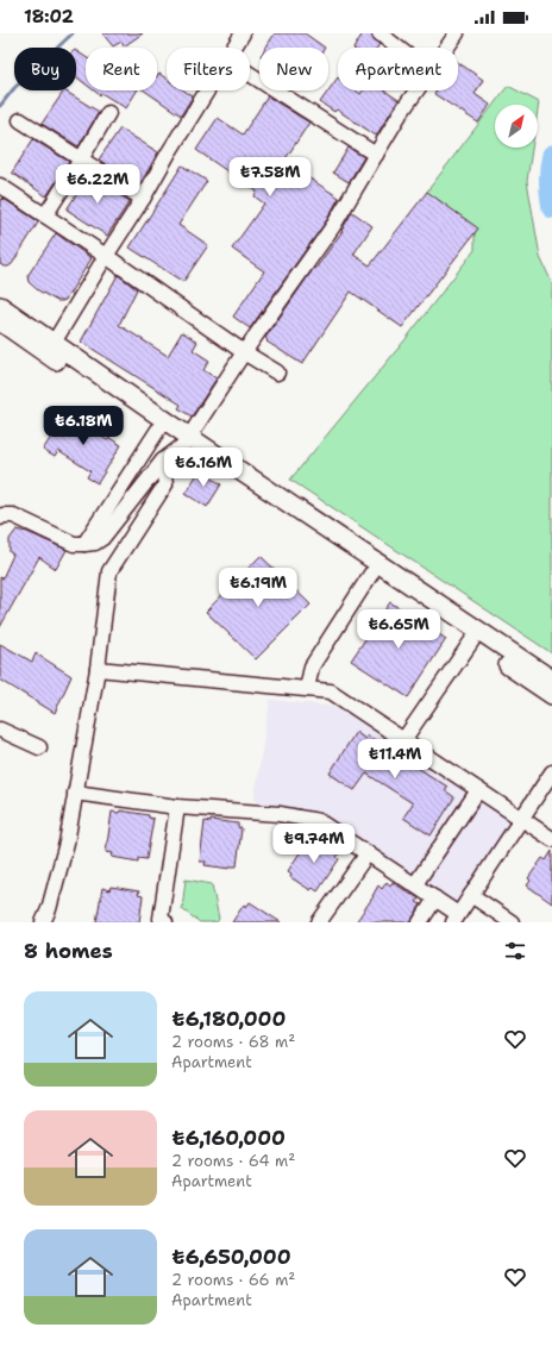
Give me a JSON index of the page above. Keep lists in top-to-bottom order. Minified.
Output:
{"north":"top right","page":{"status":"18:02","chip":["Buy","Rent","Filters","New","Apartment"],"price":["₺7.58M","₺6.22M","₺6.18M","₺6.16M","₺6.19M","₺6.65M","₺11.4M","₺9.74M"],"heading":"8 homes","list":[{"name":"₺6,180,000","note":"2 rooms · 68 m² · Apartment"},{"name":"₺6,160,000","note":"2 rooms · 64 m² · Apartment"},{"name":"₺6,650,000","note":"2 rooms · 66 m² · Apartment"}]}}
